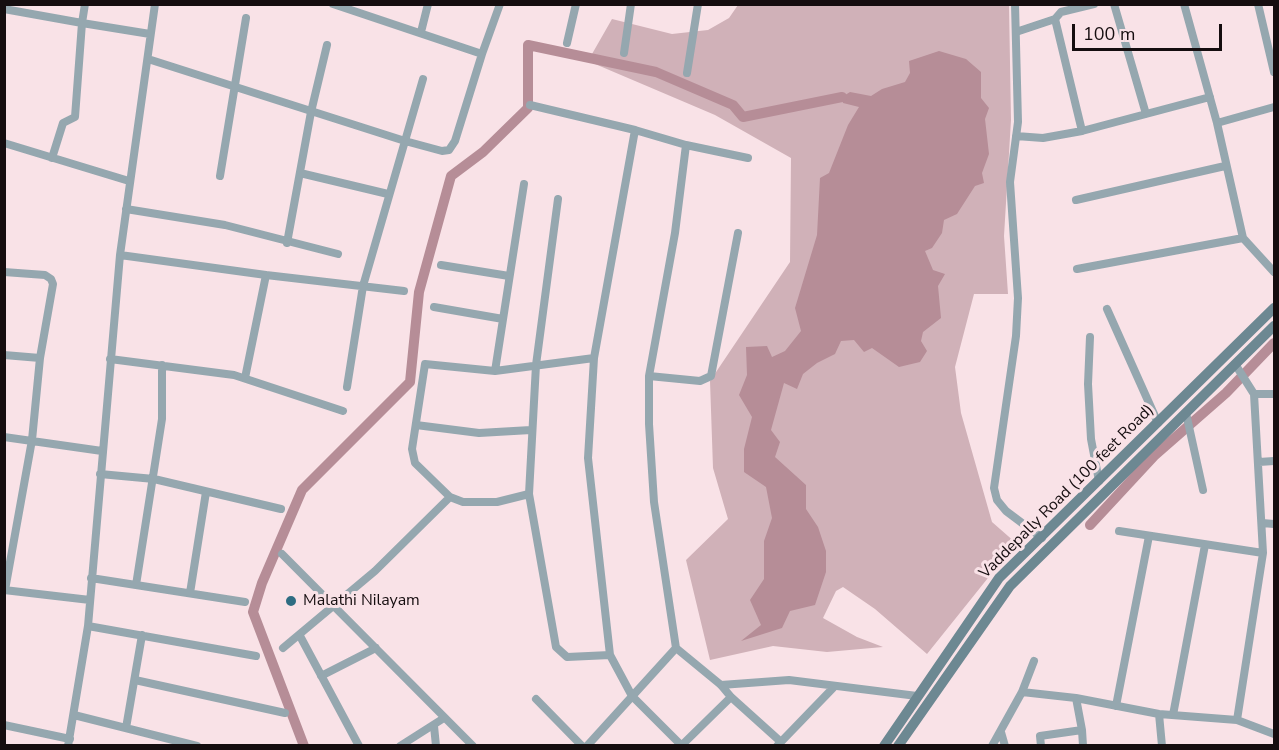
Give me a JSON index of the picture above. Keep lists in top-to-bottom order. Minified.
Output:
{"streets":{"main road":["Vaddepally Road (100 feet Road)"]},"places":["Malathi Nilayam"],"scale_bar":"100 m"}
